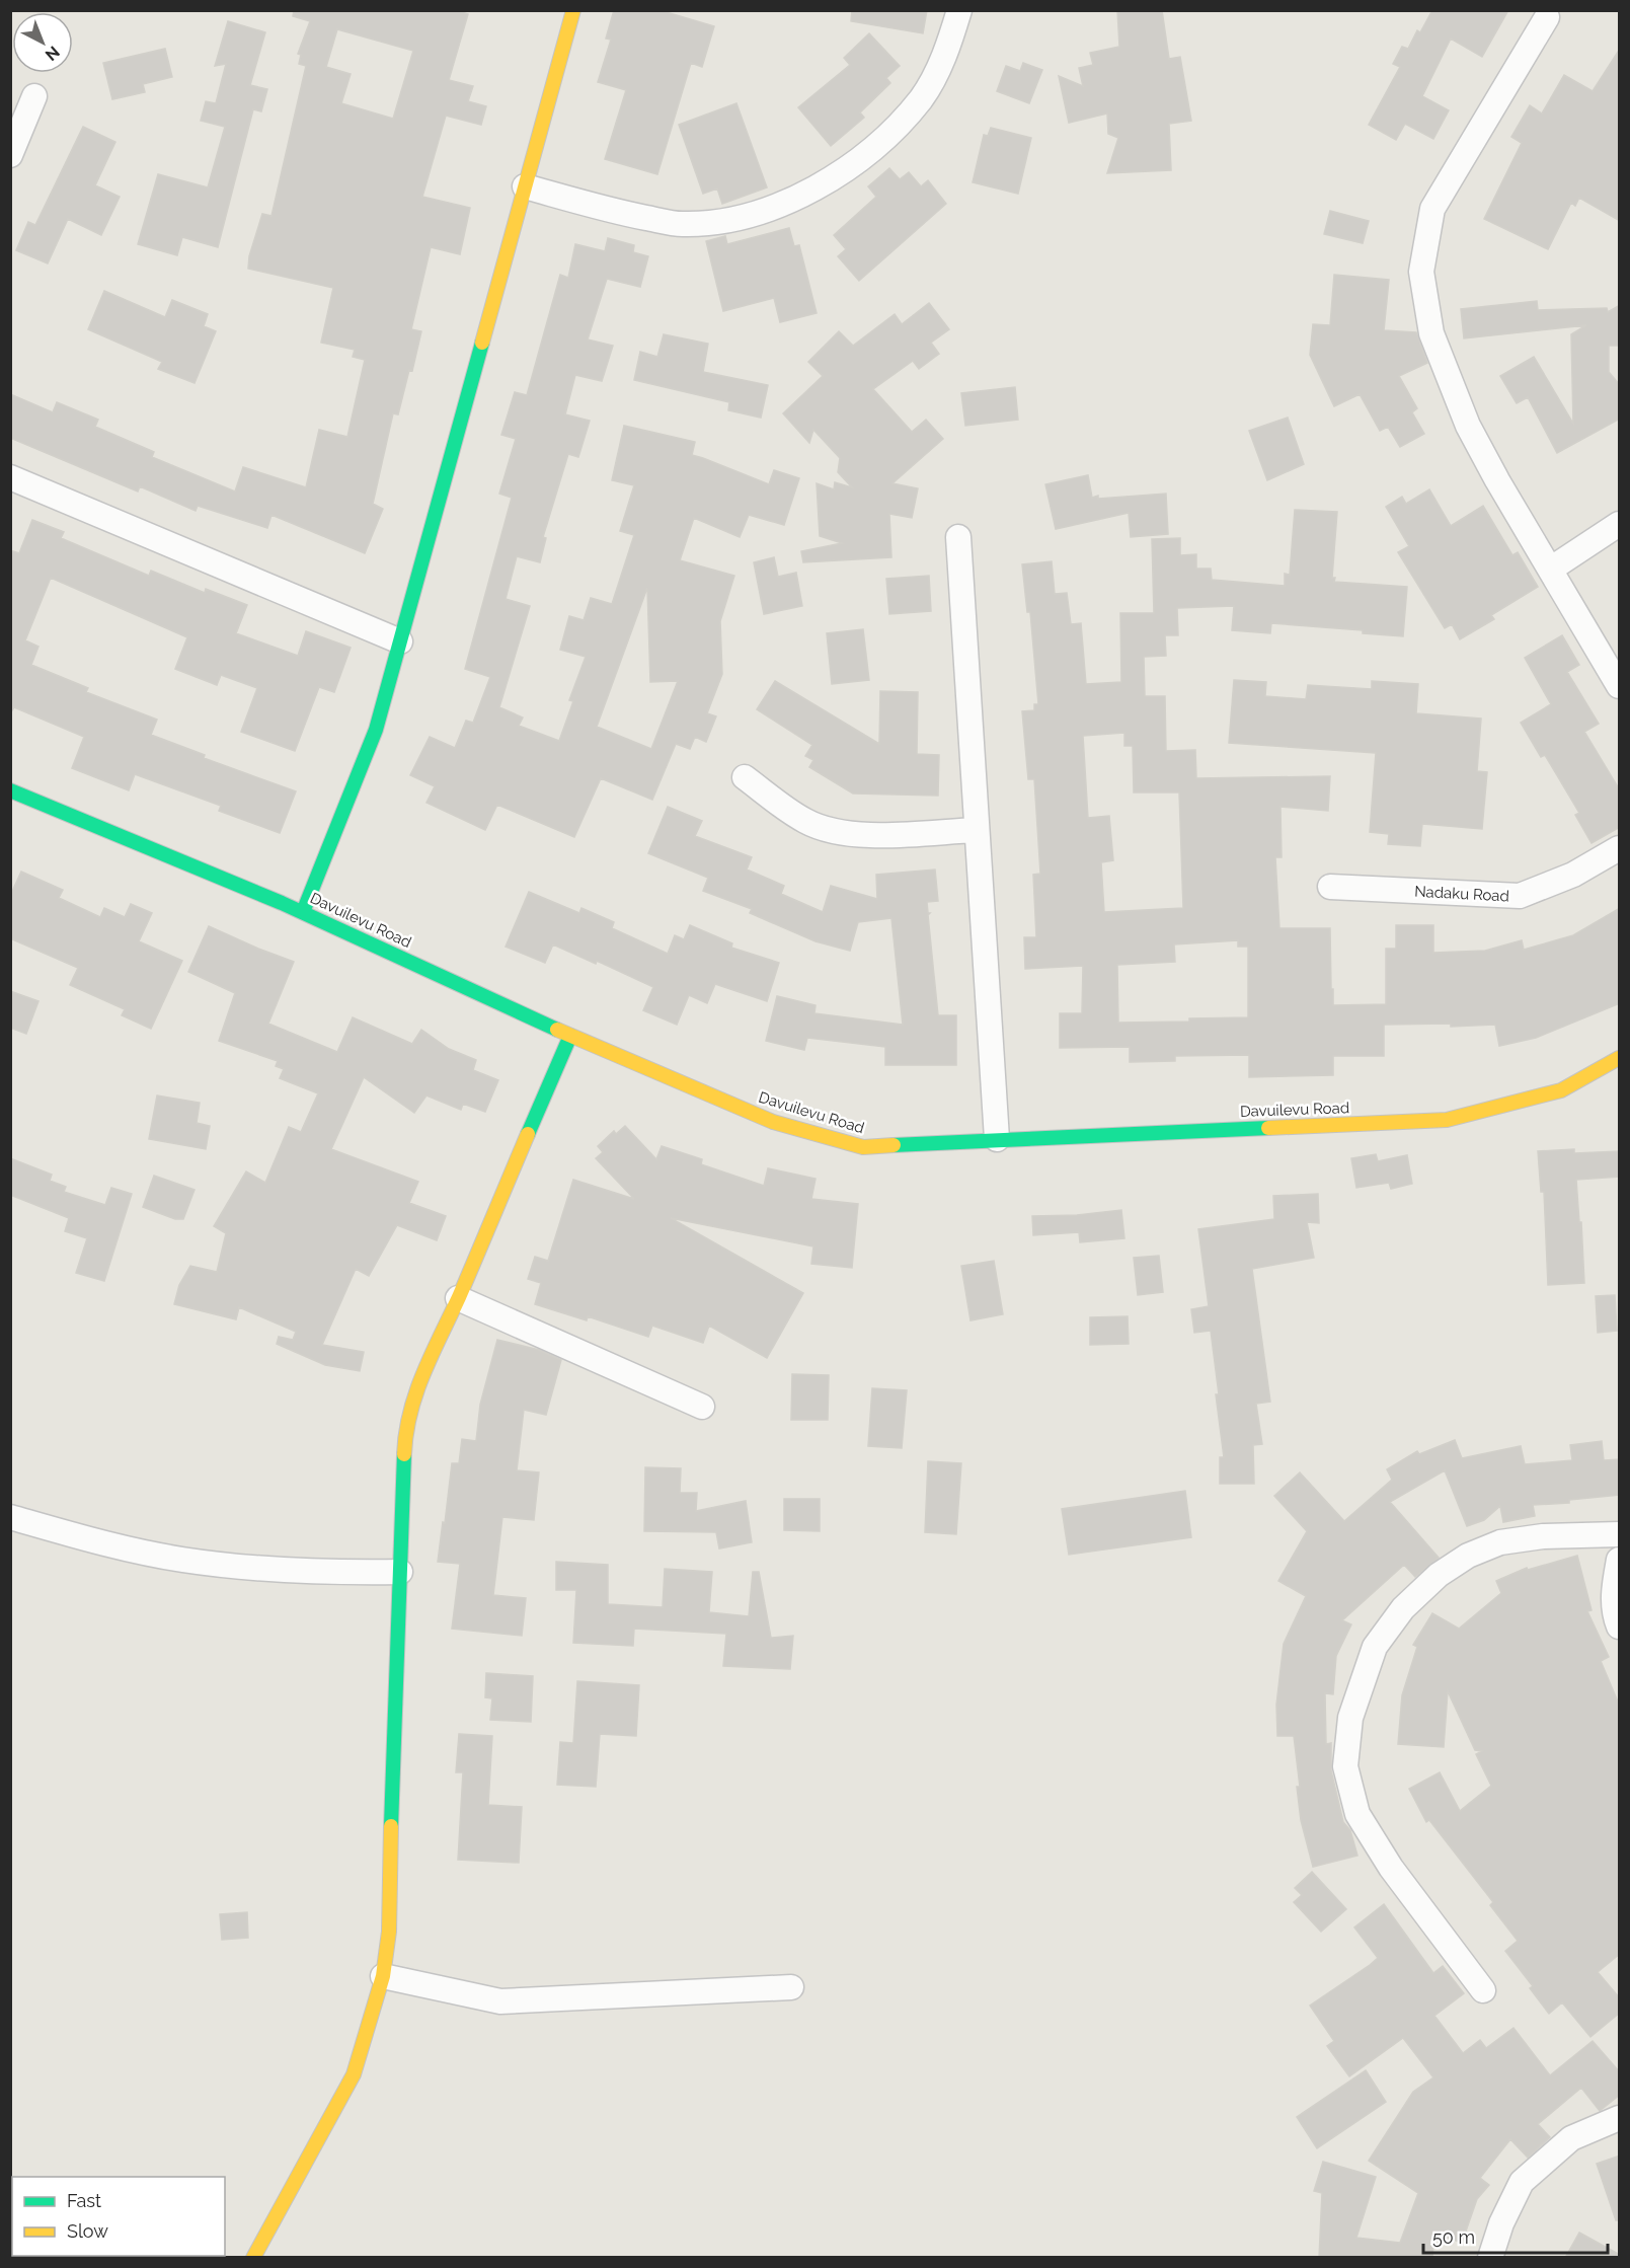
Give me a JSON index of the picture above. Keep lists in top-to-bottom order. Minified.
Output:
{"streets":{"street":["Nadaku Road","Davuilevu Road"]},"legend":["Fast","Slow"],"scale_bar":"50 m","north":"bottom right"}
